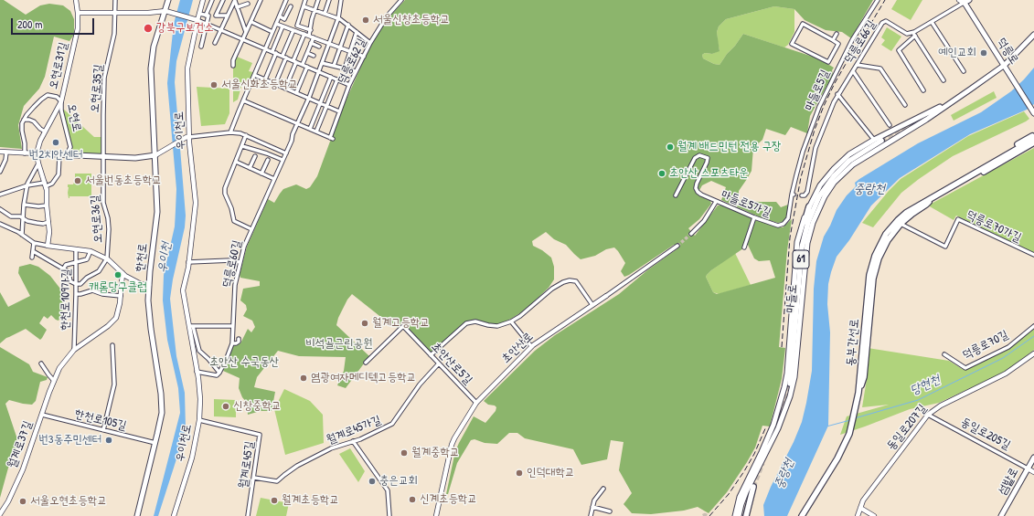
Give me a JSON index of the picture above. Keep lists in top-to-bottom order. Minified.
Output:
{"streets":{"highway":["61","동부간선로"],"main road":["덕릉로","한천로","마들로","섬밭로"],"street":["덕릉로66길","덕릉로62길","오현로31길","오현로35길","마들로5길","오현로","우이천로","마들로5가길","오현로36길","덕릉로70가길","덕릉로60길","한천로109가길","덕릉로70길","초안산로","초안산로5길","한천로105길","동일로207길","월계로45가길","동일로205길","월계로37길","월계로45길"]},"crossings":[["덕릉로","마들로"],["오현로31길","오현로"],["오현로35길","오현로36길"],["마들로5길","마들로5가길"],["우이천로","덕릉로60길"],["우이천로","월계로45길"],["한천로","한천로105길"],["한천로109가길","월계로37길"],["초안산로","초안산로5길"],["초안산로5길","월계로45가길"],["한천로105길","월계로37길"],["동일로207길","동일로205길"],["월계로45가길","월계로45길"],["동일로205길","섬밭로"]],"water":["중랑천","우이천","당현천"],"parks":["비석골근린공원","초안산 수국동산"],"places":["서울신창초등학교","강북구보건소","예인교회","서울신화초등학교","번2치안센터","월계 배드민턴 전용 구장","초안산 스포츠타운","서울번동초등학교","캐롬당구클럽","월계고등학교","염광여자메디텍고등학교","신창중학교","번3동주민센터","월계중학교","인덕대학교","충은교회","신계초등학교","월계초등학교","서울오현초등학교"],"scale_bar":"200 m"}
